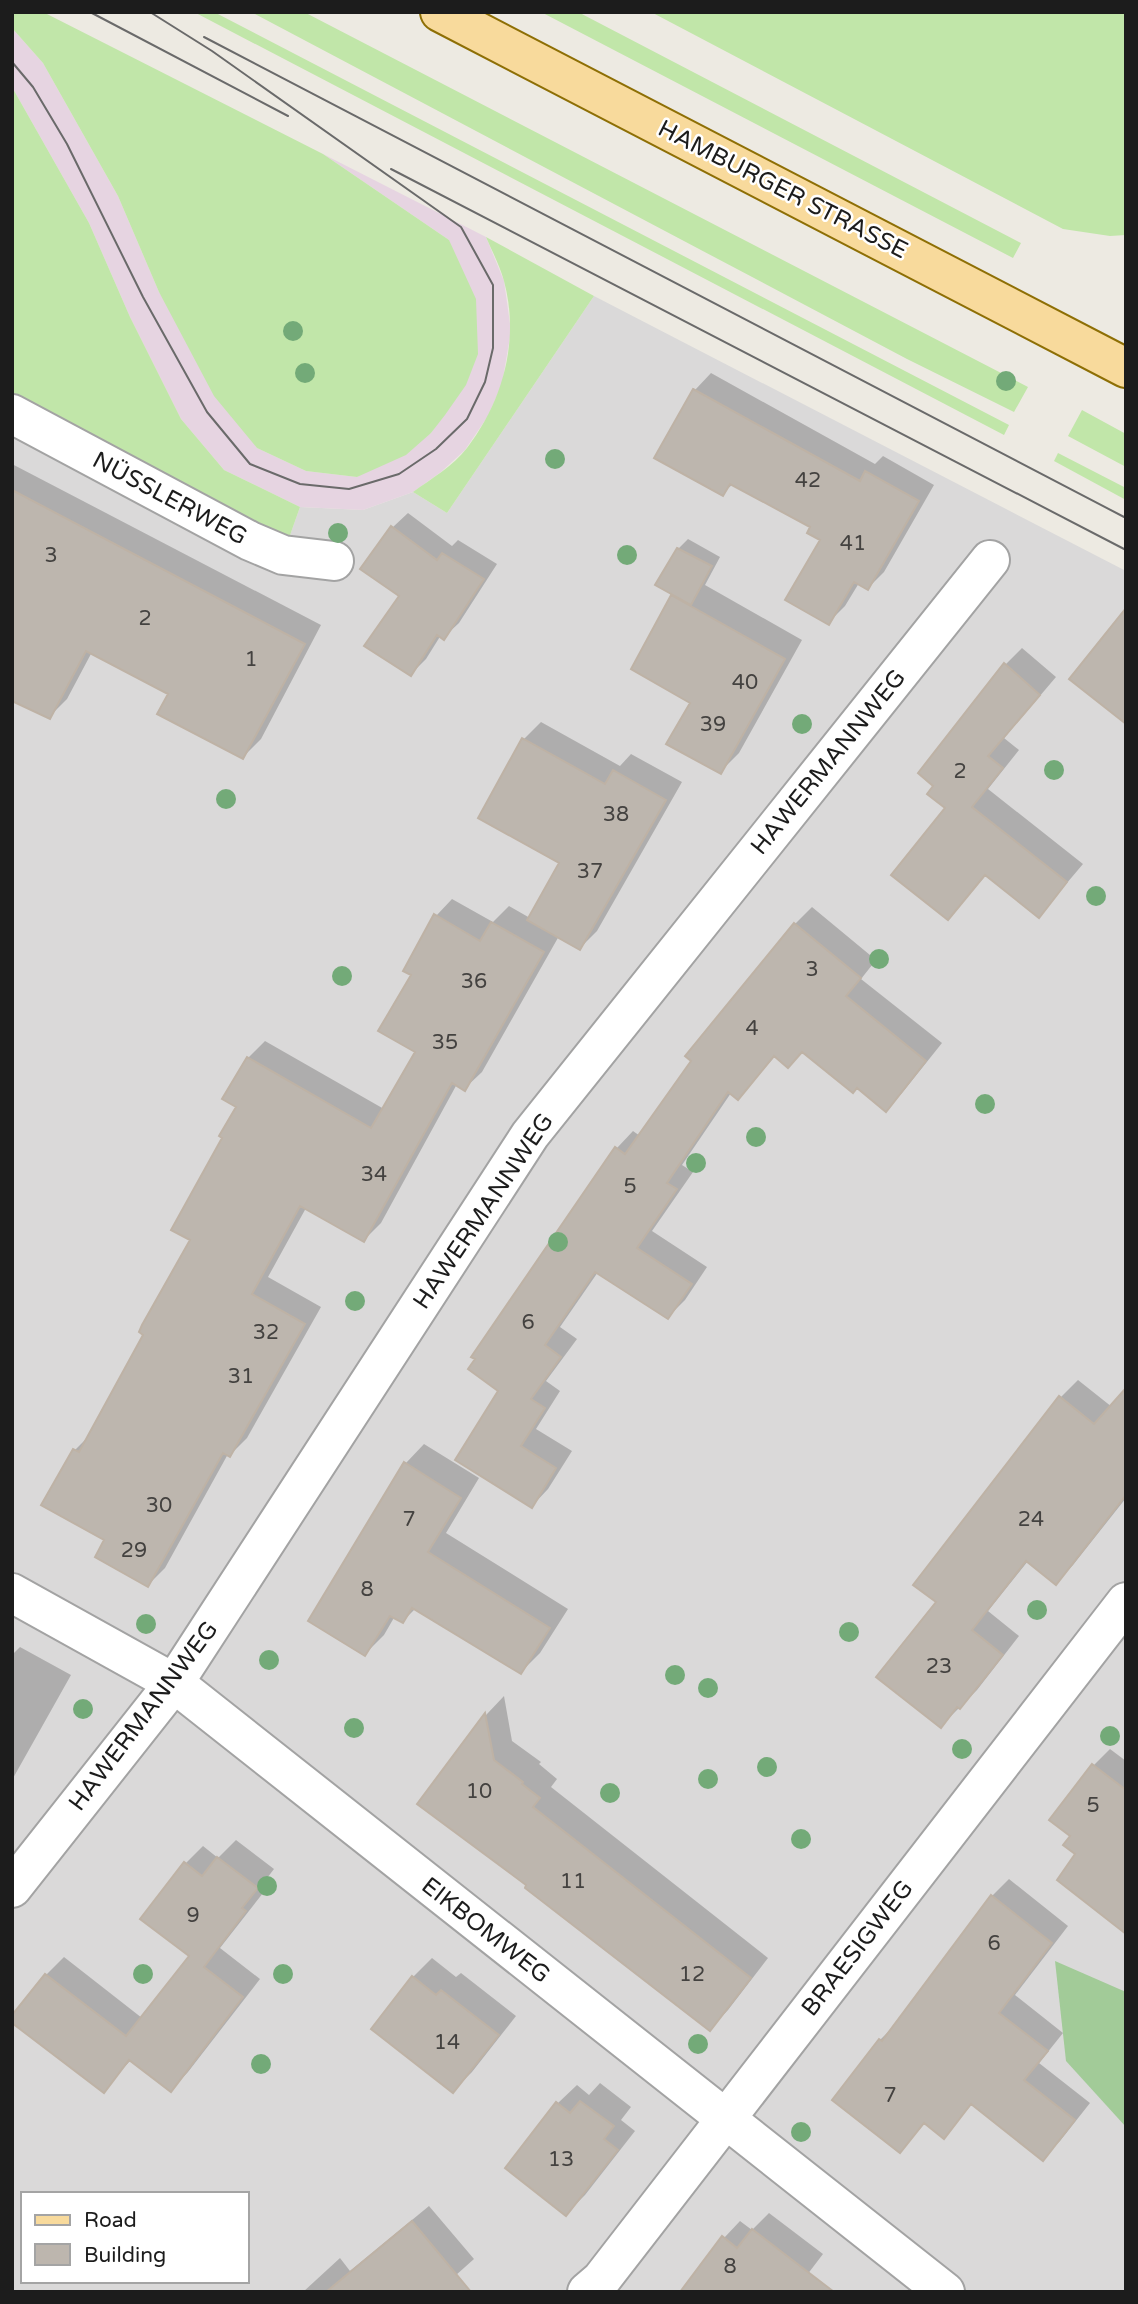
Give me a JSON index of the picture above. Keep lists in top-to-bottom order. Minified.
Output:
{"streets":{"main road":["HAMBURGER STRASSE"],"street":["NÜSSLERWEG","HAWERMANNWEG","EIKBOMWEG","BRAESIGWEG"]},"crossings":[["HAWERMANNWEG","EIKBOMWEG"],["EIKBOMWEG","BRAESIGWEG"]],"house_numbers":["42","41","3","2","1","40","39","2","38","37","3","36","4","35","34","5","6","32","31","30","7","24","29","8","23","10","5","11","9","6","12","14","7","13","8"],"legend":["Road","Building"]}
